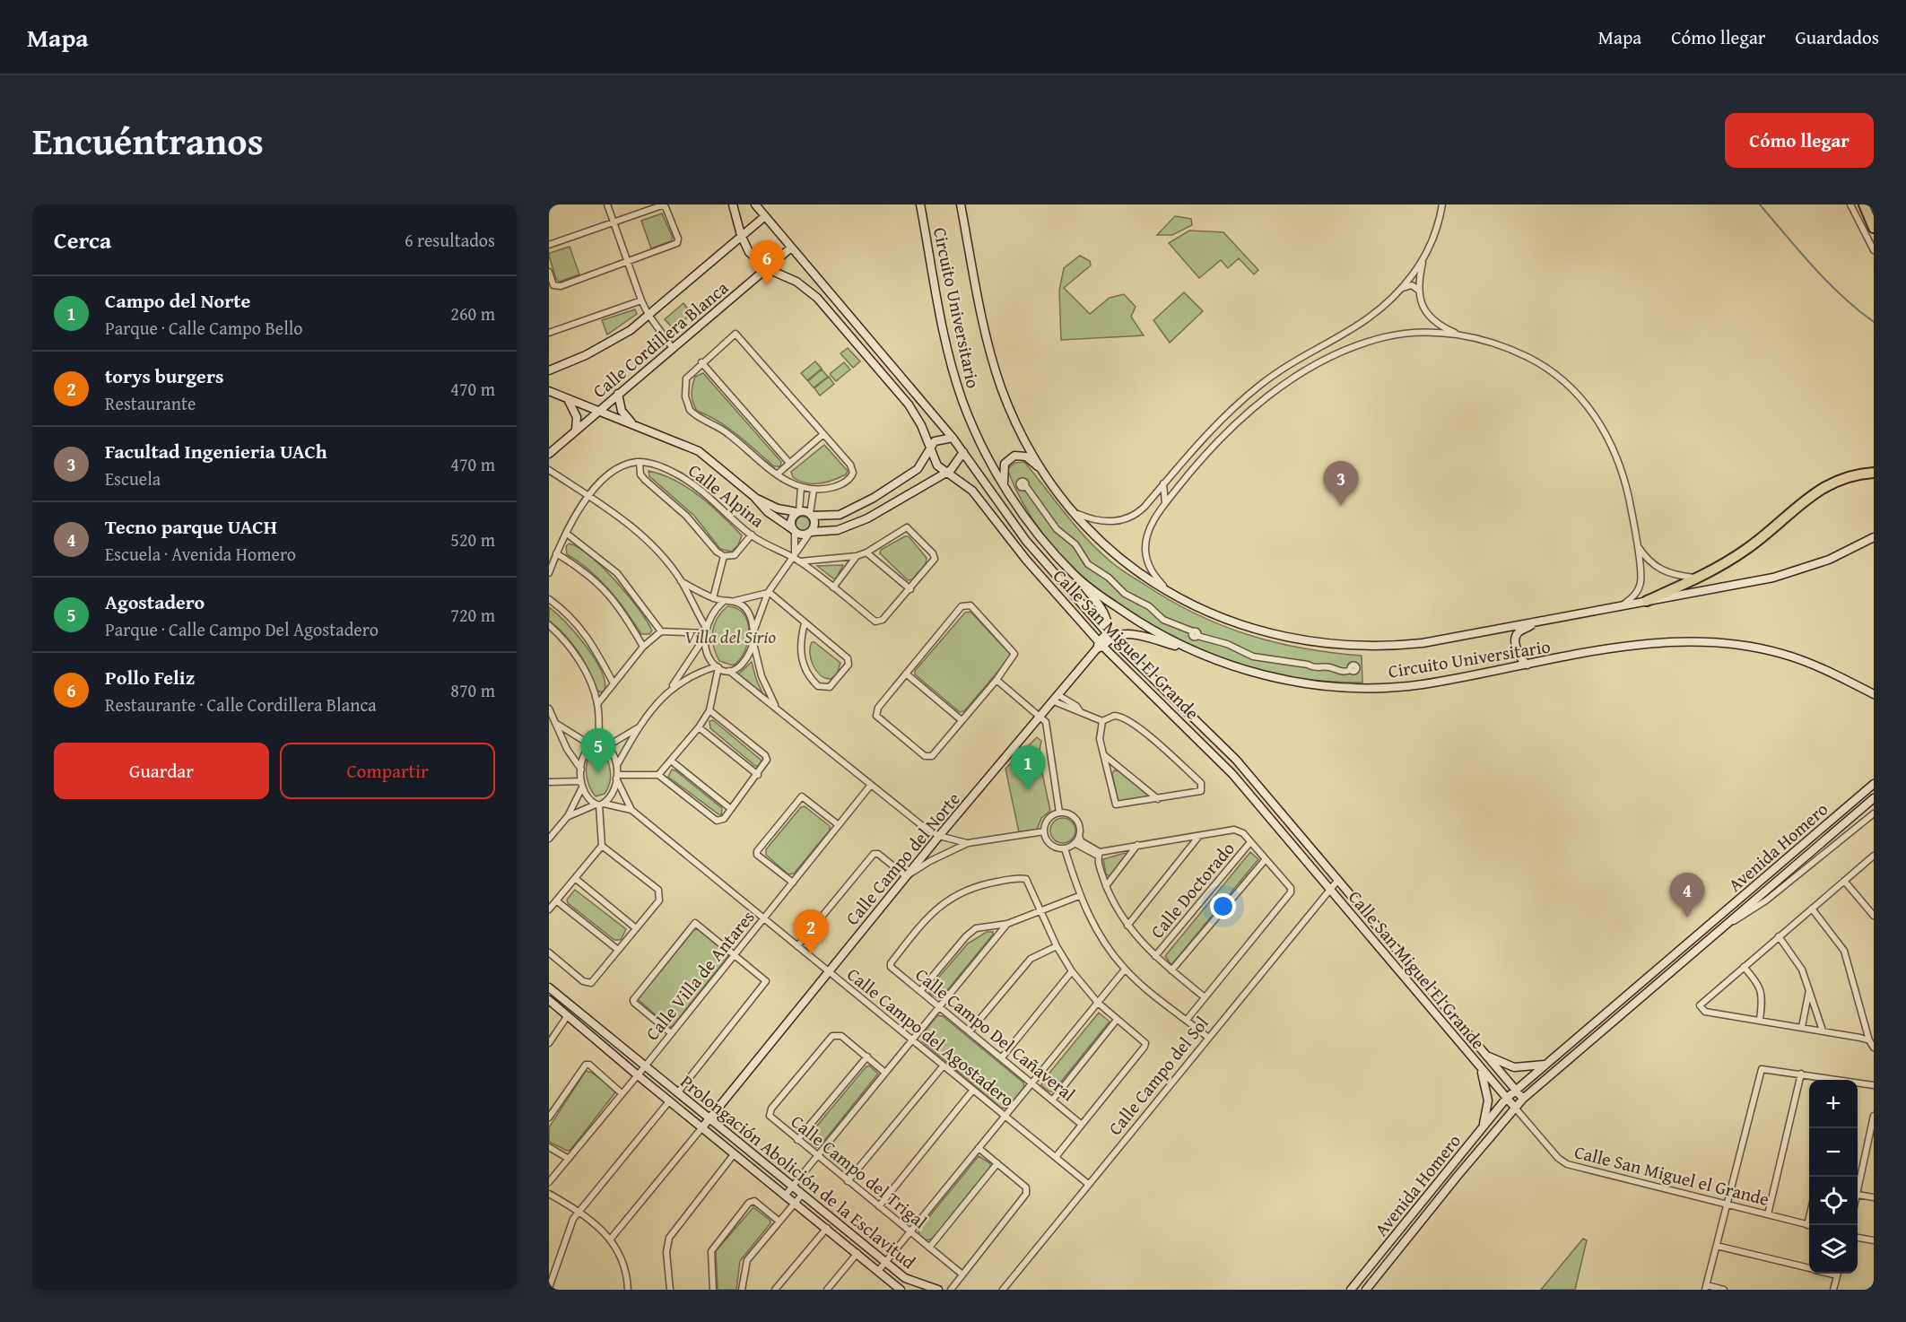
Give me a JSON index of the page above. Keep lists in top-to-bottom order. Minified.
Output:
{"streets":{"main road":["Circuito Universitario","Calle Cordillera Blanca","Calle San Miguel El Grande","Avenida Homero","Calle Campo del Norte","Prolongación Abolición de la Esclavitud"],"street":["Calle Alpina","Calle Doctorado","Calle Villa de Antares","Calle Campo Del Cañaveral","Calle Campo del Agostadero","Calle Campo del Sol","Calle Campo del Trigal","Calle San Miguel el Grande"]},"crossings":[["Calle Cordillera Blanca","Calle San Miguel El Grande"],["Calle San Miguel El Grande","Avenida Homero"],["Calle San Miguel El Grande","Calle Campo del Norte"],["Calle San Miguel El Grande","Calle Campo del Sol"],["Calle San Miguel El Grande","Calle San Miguel el Grande"],["Avenida Homero","Calle San Miguel el Grande"],["Calle Campo del Norte","Calle Campo del Agostadero"],["Calle Campo del Norte","Prolongación Abolición de la Esclavitud"],["Calle Villa de Antares","Calle Campo del Agostadero"],["Calle Villa de Antares","Prolongación Abolición de la Esclavitud"],["Calle Campo Del Cañaveral","Calle Campo del Agostadero"],["Calle Campo del Agostadero","Calle Campo del Sol"]],"parks":["Villa del Sirio"],"page":{"header":"Mapa","nav":["Mapa","Cómo llegar","Guardados"],"title":"Encuéntranos","buttons":["Cómo llegar",["Guardar","Compartir"]],"heading":["Cerca","6 resultados"],"pins":["6","3","5","1","4","2"],"list":[{"mark":"1","name":"Campo del Norte","note":"Parque · Calle Campo Bello","value":"260 m"},{"mark":"2","name":"torys burgers","note":"Restaurante","value":"470 m"},{"mark":"3","name":"Facultad Ingenieria UACh","note":"Escuela","value":"470 m"},{"mark":"4","name":"Tecno parque UACH","note":"Escuela · Avenida Homero","value":"520 m"},{"mark":"5","name":"Agostadero","note":"Parque · Calle Campo Del Agostadero","value":"720 m"},{"mark":"6","name":"Pollo Feliz","note":"Restaurante · Calle Cordillera Blanca","value":"870 m"}],"map_buttons":["+","−"]}}
